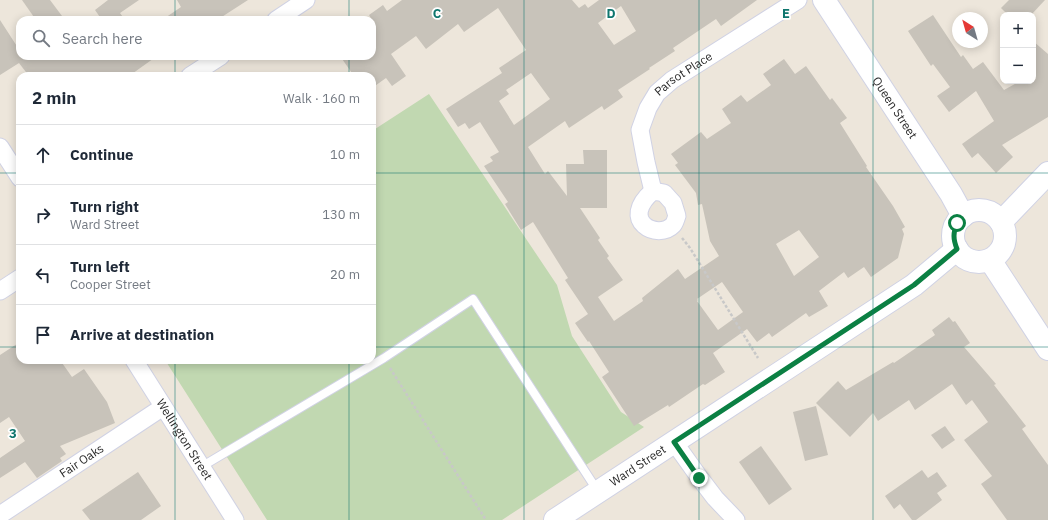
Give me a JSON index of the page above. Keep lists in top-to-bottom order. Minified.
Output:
{"streets":{"street":["Parsot Place","Queen Street","Wellington Street","Fair Oaks","Ward Street"]},"crossings":[["Queen Street","Ward Street"],["Wellington Street","Fair Oaks"]],"north":"top left","page":{"map_buttons":["+","−"],"search":"Search here","heading":["2 min","Walk · 160 m"],"list":[["Continue","10 m"],["Turn right","Ward Street","130 m"],["Turn left","Cooper Street","20 m"],"Arrive at destination"]},"grid":{"columns":["C","D","E"],"rows":["3"]}}
